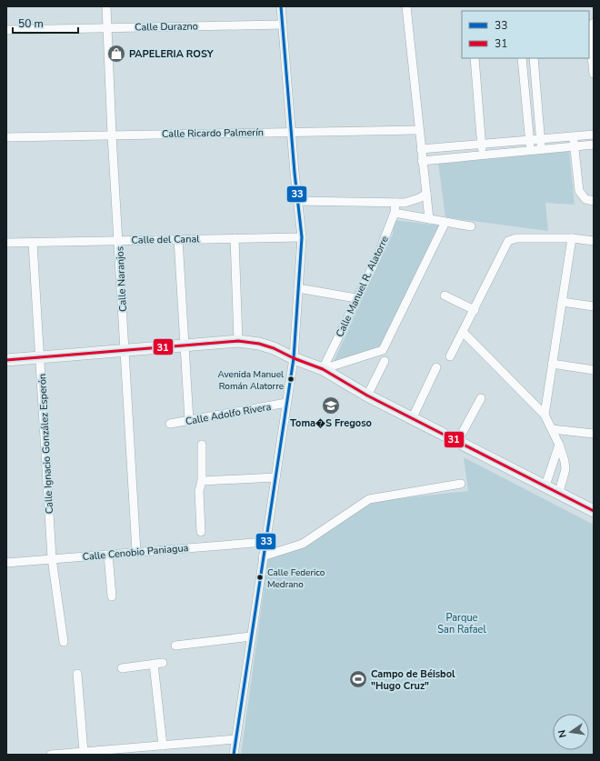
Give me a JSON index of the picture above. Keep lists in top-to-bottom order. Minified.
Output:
{"streets":{"street":["Calle Durazno","Calle Ricardo Palmerín","Calle del Canal","Calle Naranjos","Calle Manuel R. Alatorre","Calle Adolfo Rivera","Calle Ignacio González Esperón","Calle Cenobio Paniagua"]},"crossings":[["Calle Durazno","Calle Naranjos"],["Calle Ricardo Palmerín","Calle Naranjos"],["Calle del Canal","Calle Naranjos"],["Calle del Canal","Calle Ignacio González Esperón"],["Calle Naranjos","Calle Cenobio Paniagua"],["Calle Ignacio González Esperón","Calle Cenobio Paniagua"]],"parks":["Parque San Rafael"],"places":{"shop":["PAPELERIA ROSY"],"other":["Avenida Manuel Román Alatorre","Calle Federico Medrano"],"school or university":["Toma�S Fregoso"],"sports":["Campo de Béisbol \"Hugo Cruz\""]},"lines":["transit line 33","transit line 31"],"legend":["33","31"],"scale_bar":"50 m","north":"left"}
